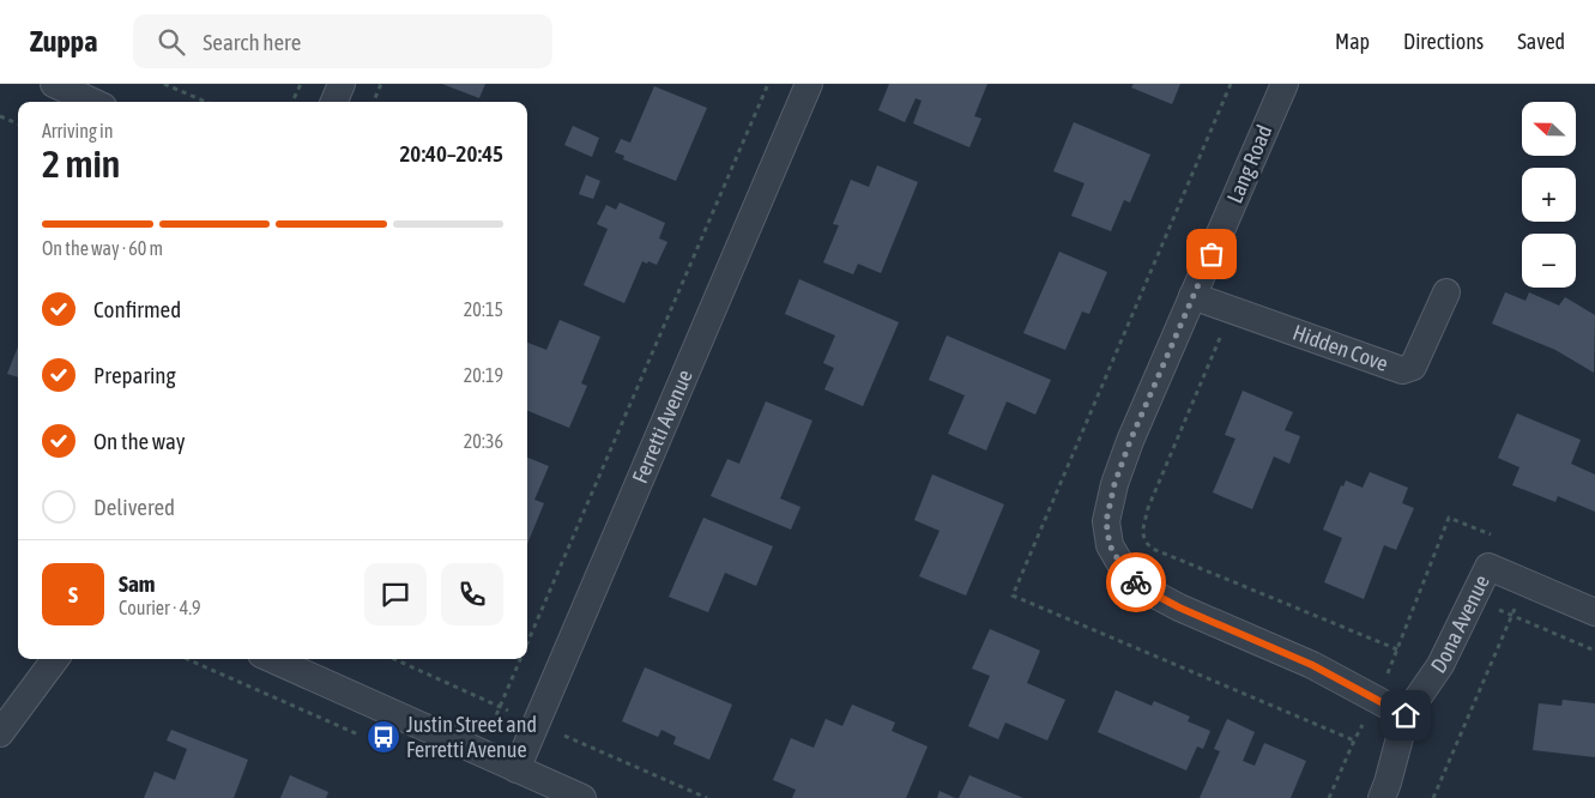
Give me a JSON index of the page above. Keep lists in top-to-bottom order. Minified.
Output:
{"streets":{"street":["Lang Road","Hidden Cove","Ferretti Avenue","Dona Avenue"]},"crossings":[["Lang Road","Hidden Cove"],["Lang Road","Dona Avenue"]],"places":{"bus stop":["Justin Street and Ferretti Avenue"]},"north":"left","page":{"header":"Zuppa","search":"Search here","nav":["Map","Directions","Saved"],"map_buttons":["+","−"],"heading":["2 min","Arriving in","20:40–20:45"],"panel":["Sam","Courier · 4.9"],"bar":"On the way · 60 m","list":[["Confirmed","20:15"],["Preparing","20:19"],["On the way","20:36"],"Delivered"],"round":"S"}}
